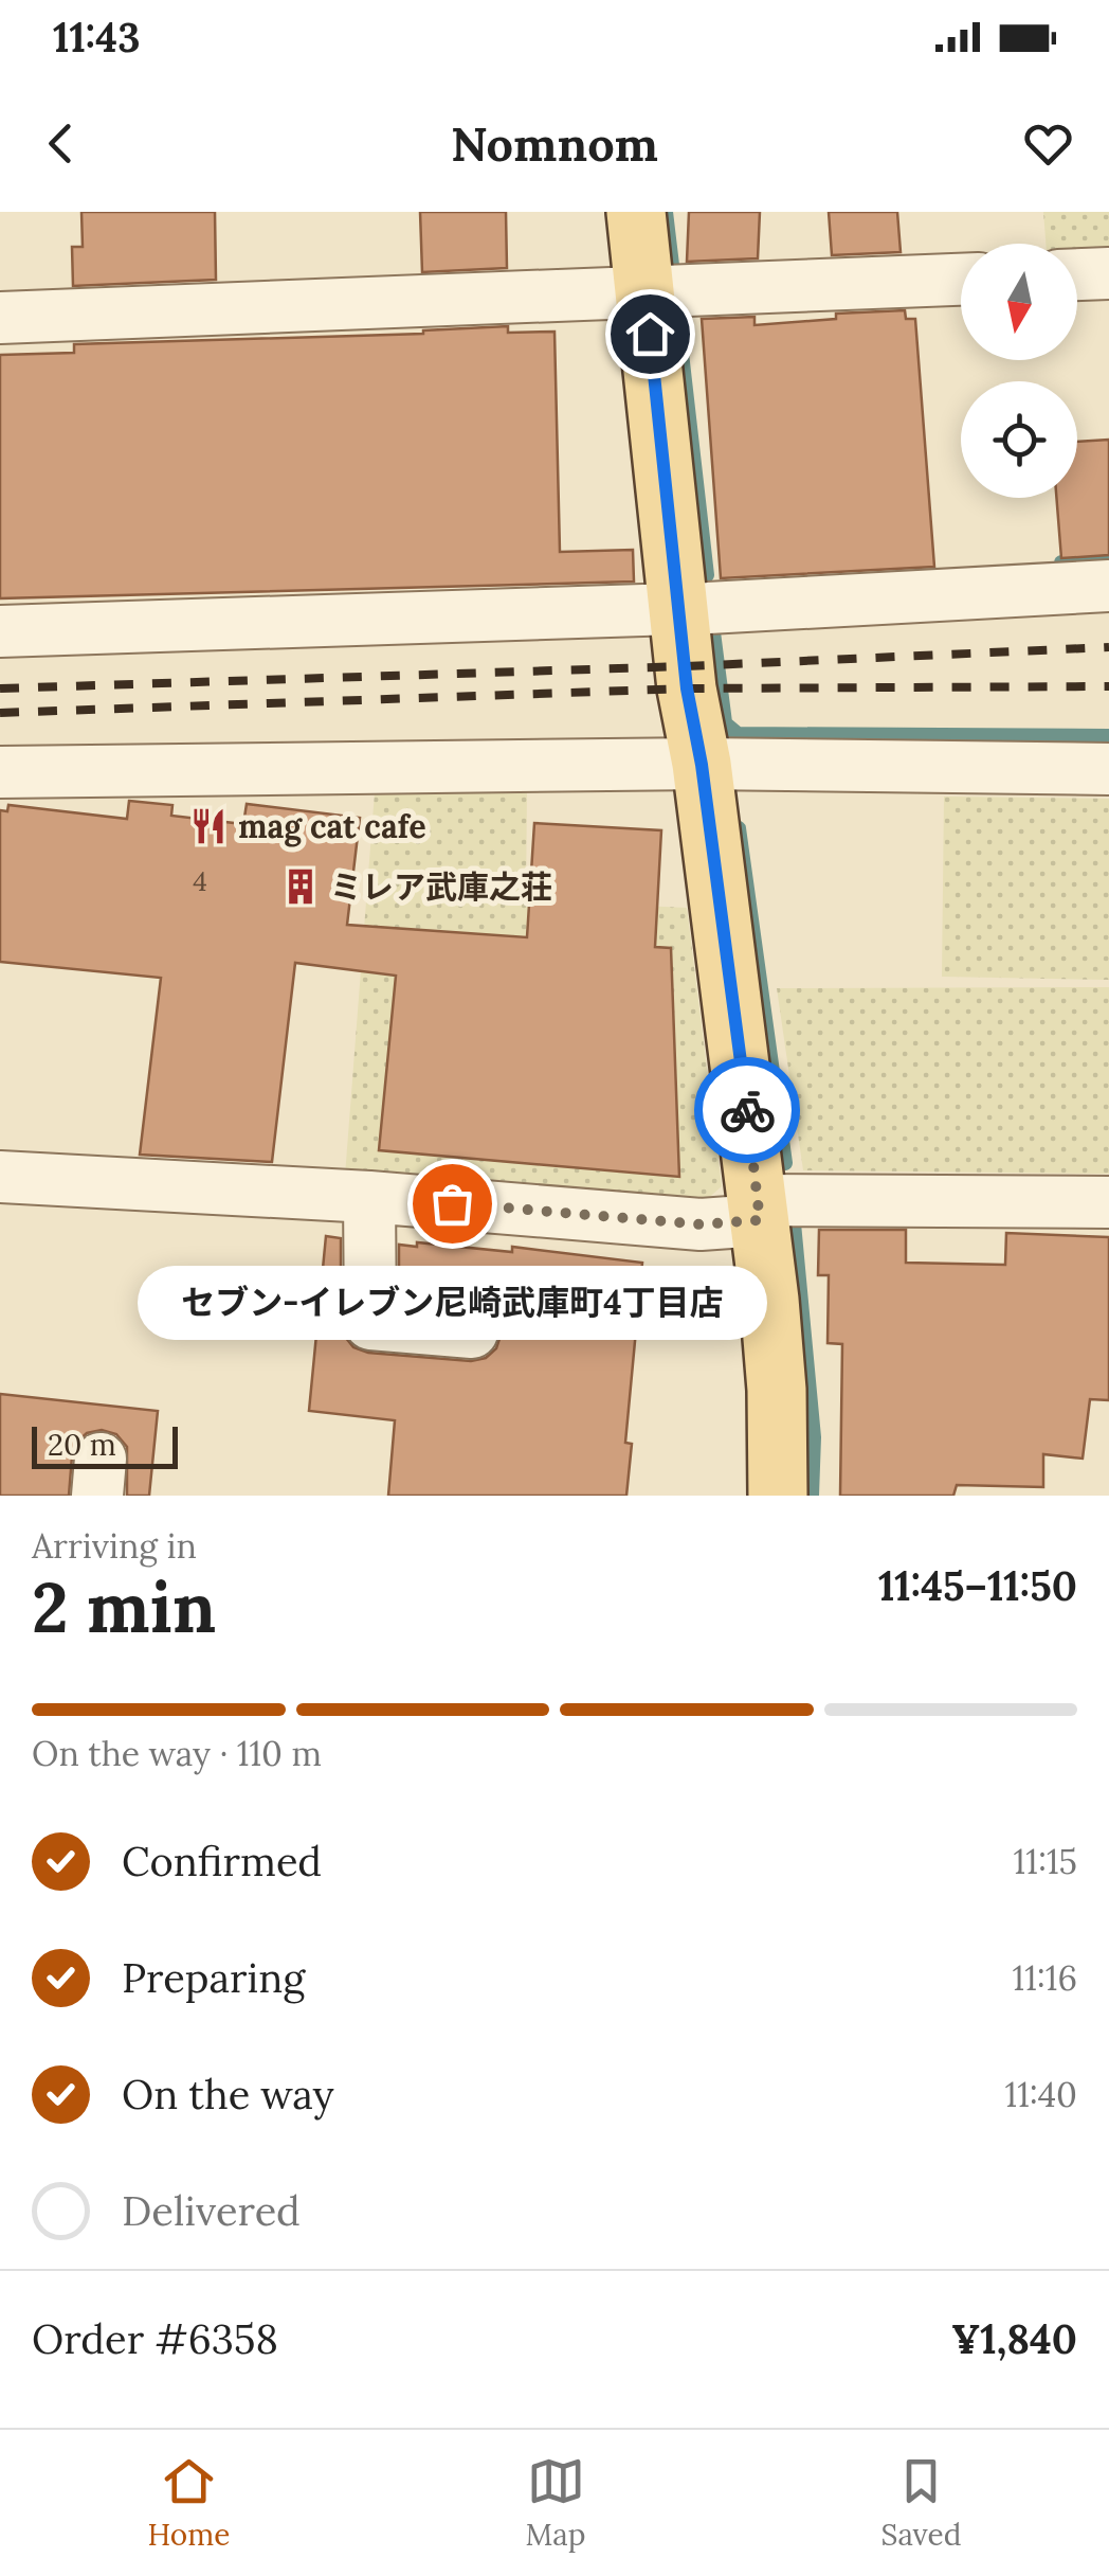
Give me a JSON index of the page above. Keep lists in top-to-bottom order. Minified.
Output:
{"places":{"restaurant":["mag cat cafe"],"building":["ミレア武庫之荘"],"other":["セブン-イレブン尼崎武庫町4丁目店"]},"house_numbers":["4"],"scale_bar":"20 m","north":"bottom","page":{"status":"11:43","header":"Nomnom","bubble":"セブン-イレブン尼崎武庫町4丁目店","scale":"20 m","heading":["2 min","Arriving in","11:45–11:50"],"panel":["Order #6358","¥1,840"],"bar":"On the way · 110 m","list":[["Confirmed","11:15"],["Preparing","11:16"],["On the way","11:40"],"Delivered"],"tabs":["Home","Map","Saved"]}}
